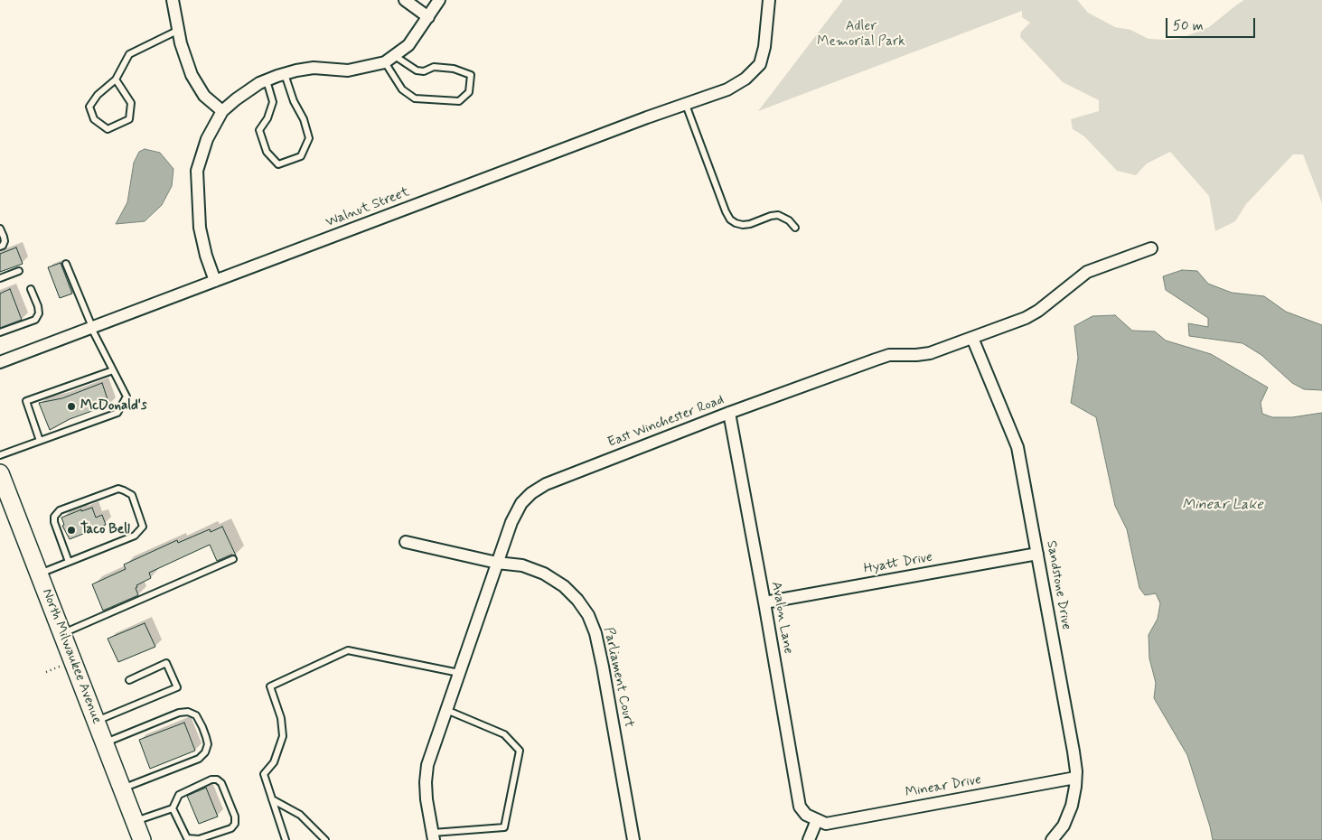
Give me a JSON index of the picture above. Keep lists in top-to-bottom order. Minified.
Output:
{"streets":{"main road":["North Milwaukee Avenue"],"street":["Walnut Street","East Winchester Road","Hyatt Drive","Sandstone Drive","Avalon Lane","Parliament Court","Minear Drive"]},"crossings":[["East Winchester Road","Sandstone Drive"],["East Winchester Road","Avalon Lane"],["East Winchester Road","Parliament Court"],["Hyatt Drive","Sandstone Drive"],["Hyatt Drive","Avalon Lane"],["Sandstone Drive","Minear Drive"],["Avalon Lane","Minear Drive"]],"water":["Minear Lake"],"parks":["Adler Memorial Park"],"places":["McDonald's","Taco Bell"],"scale_bar":"50 m"}
